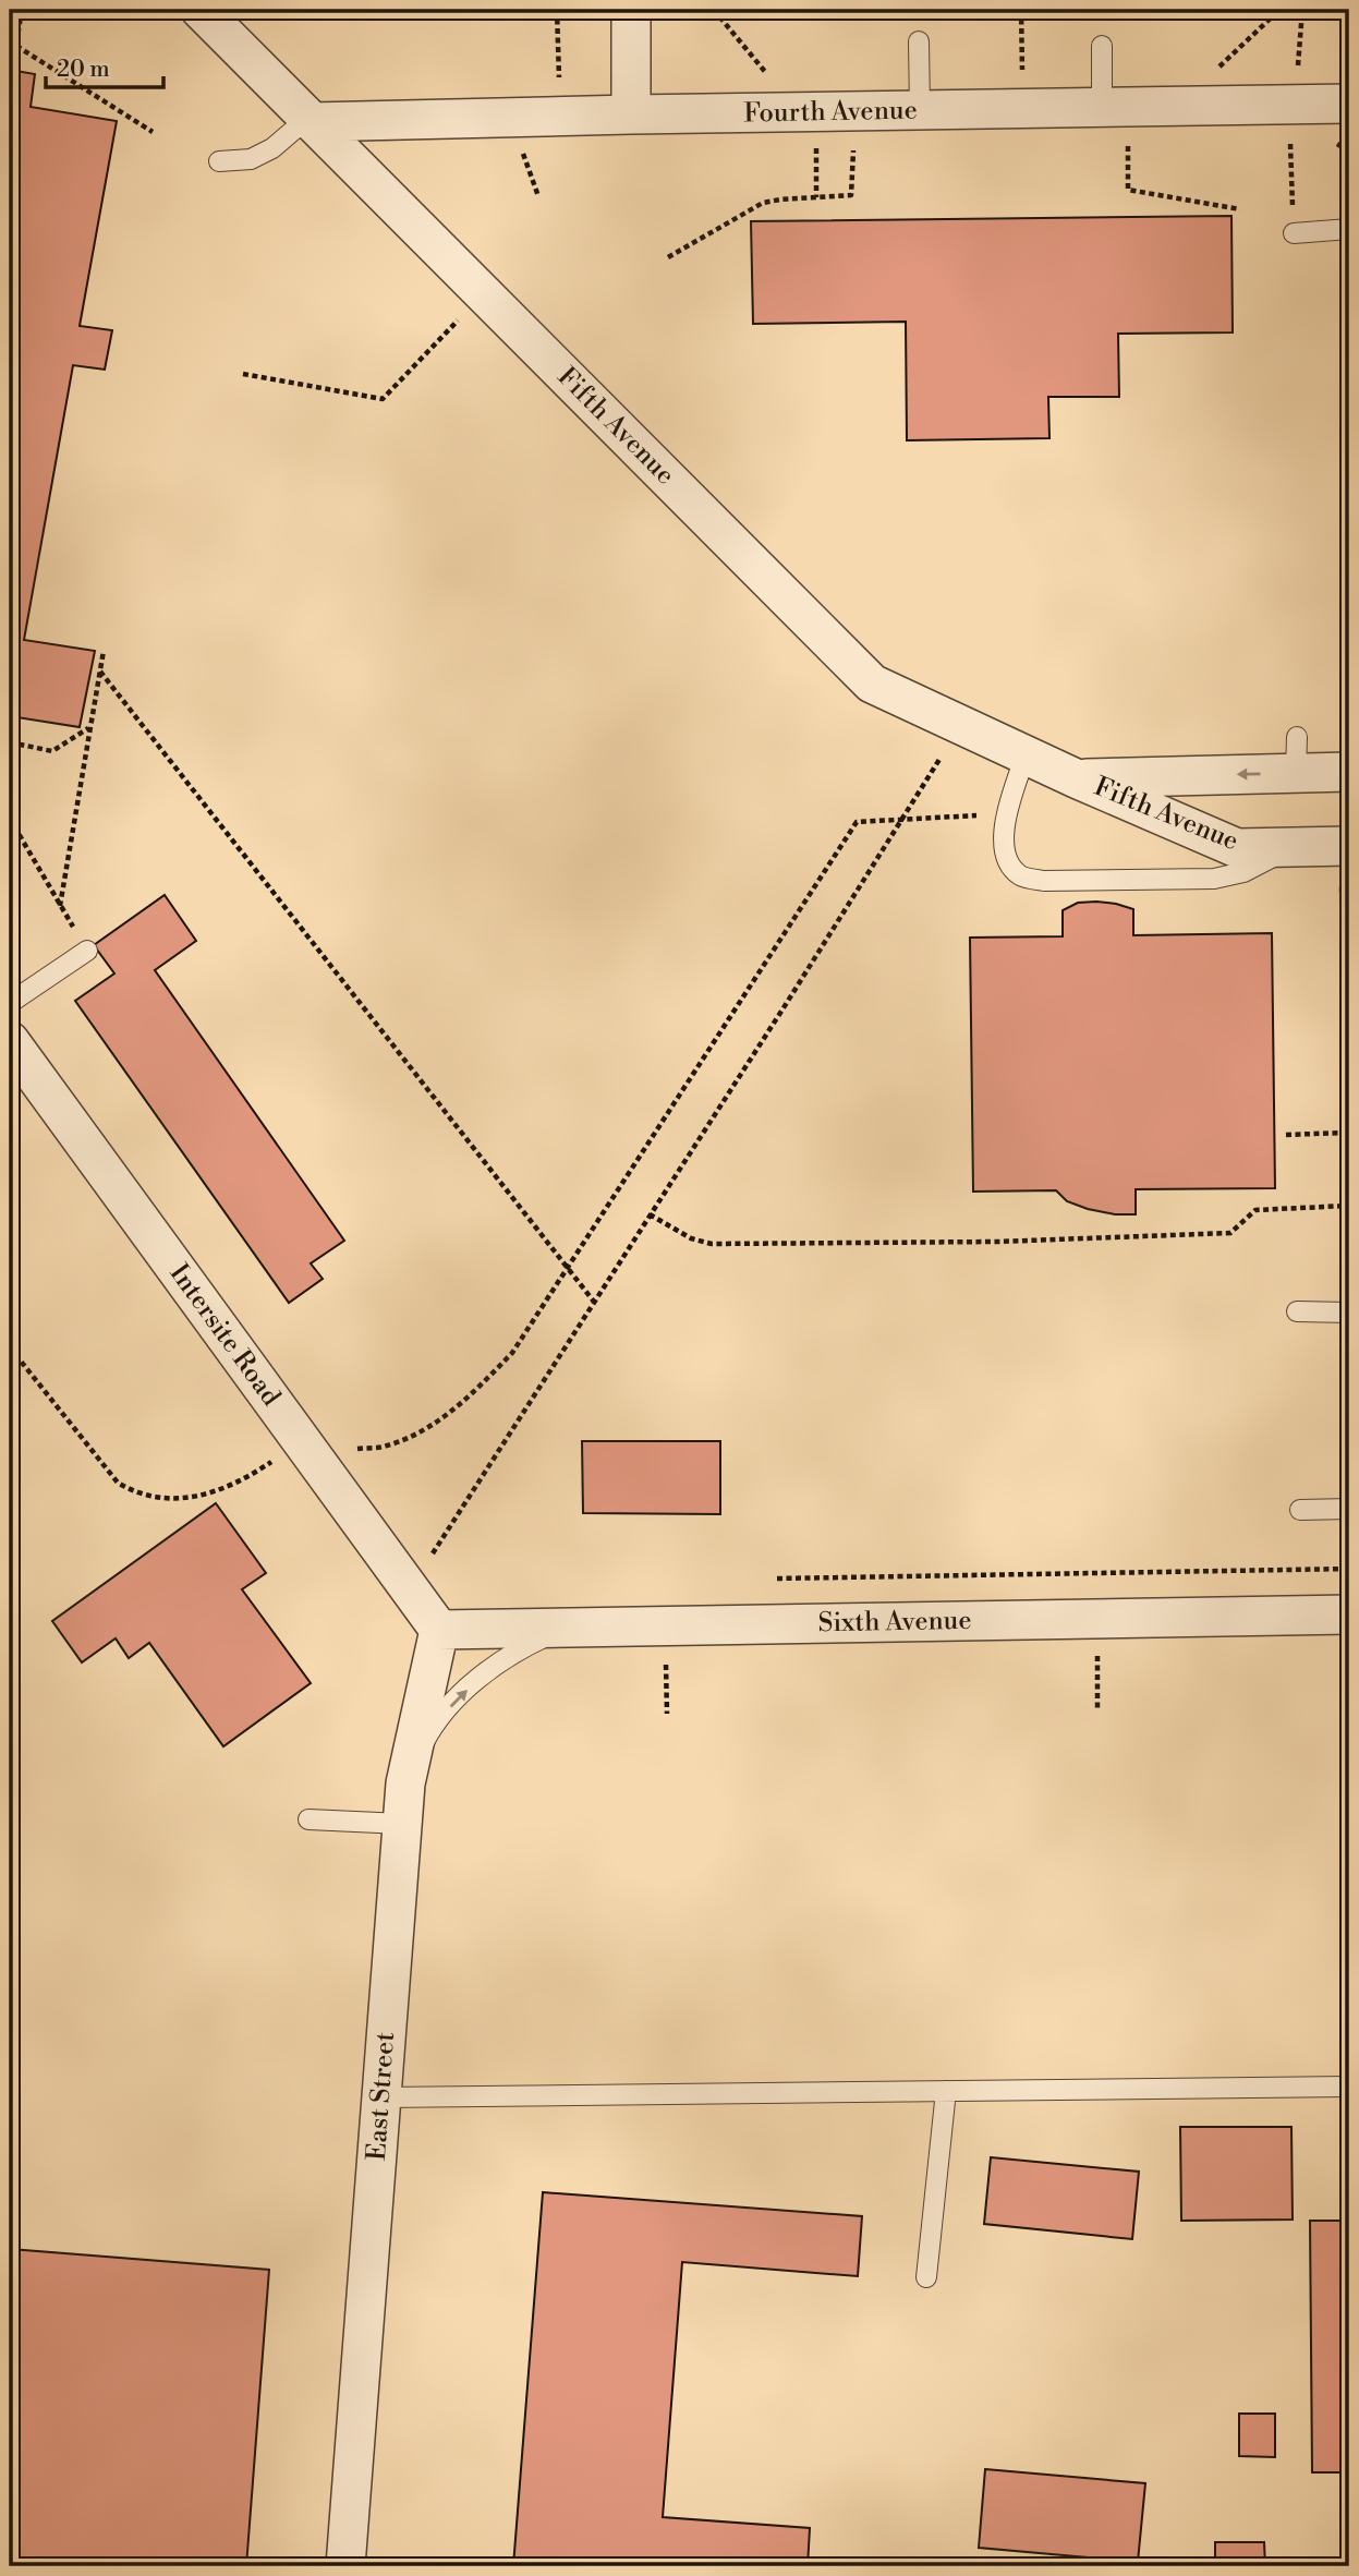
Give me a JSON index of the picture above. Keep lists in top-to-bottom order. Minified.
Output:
{"streets":{"street":["Fourth Avenue","Fifth Avenue","Intersite Road","Sixth Avenue","East Street"]},"crossings":[["Fourth Avenue","Fifth Avenue"],["Intersite Road","Sixth Avenue"],["Intersite Road","East Street"],["Sixth Avenue","East Street"]],"scale_bar":"20 m"}
